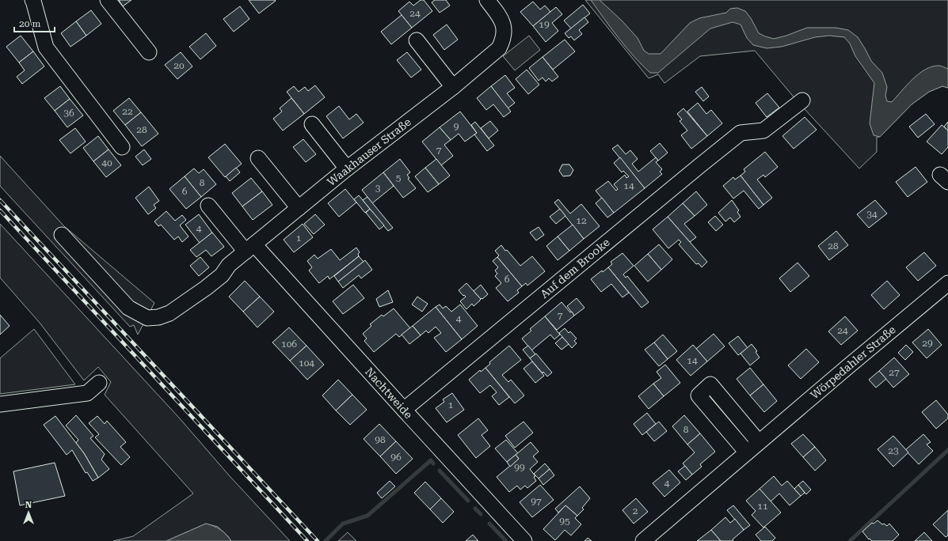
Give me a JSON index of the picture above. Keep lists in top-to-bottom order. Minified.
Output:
{"streets":{"street":["Waakhauser Straße","Auf dem Brooke","Wörpedahler Straße","Nachtweide"]},"crossings":[["Waakhauser Straße","Nachtweide"],["Auf dem Brooke","Nachtweide"]],"house_numbers":["24","19","20","22","36","9","28","7","40","5","8","14","3","6","34","12","4","1","28","6","7","4","24","29","106","14","104","27","1","8","98","23","96","99","4","97","11","2","95"],"scale_bar":"20 m","north":"top"}
